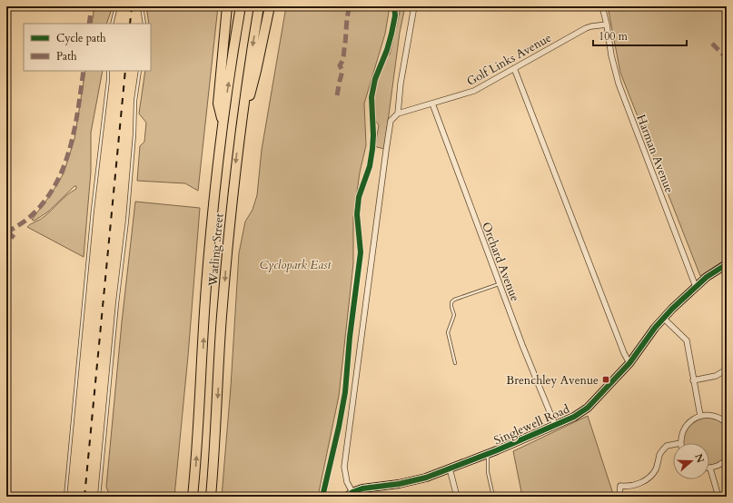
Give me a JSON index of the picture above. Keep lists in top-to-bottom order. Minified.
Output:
{"streets":{"highway":["Watling Street"],"street":["Golf Links Avenue","Harman Avenue","Orchard Avenue","Singlewell Road"]},"crossings":[["Golf Links Avenue","Harman Avenue"],["Golf Links Avenue","Orchard Avenue"],["Harman Avenue","Singlewell Road"],["Orchard Avenue","Singlewell Road"]],"parks":["Cyclopark East"],"places":{"transit":["Brenchley Avenue"]},"legend":["Cycle path","Path"],"scale_bar":"100 m","north":"right"}
